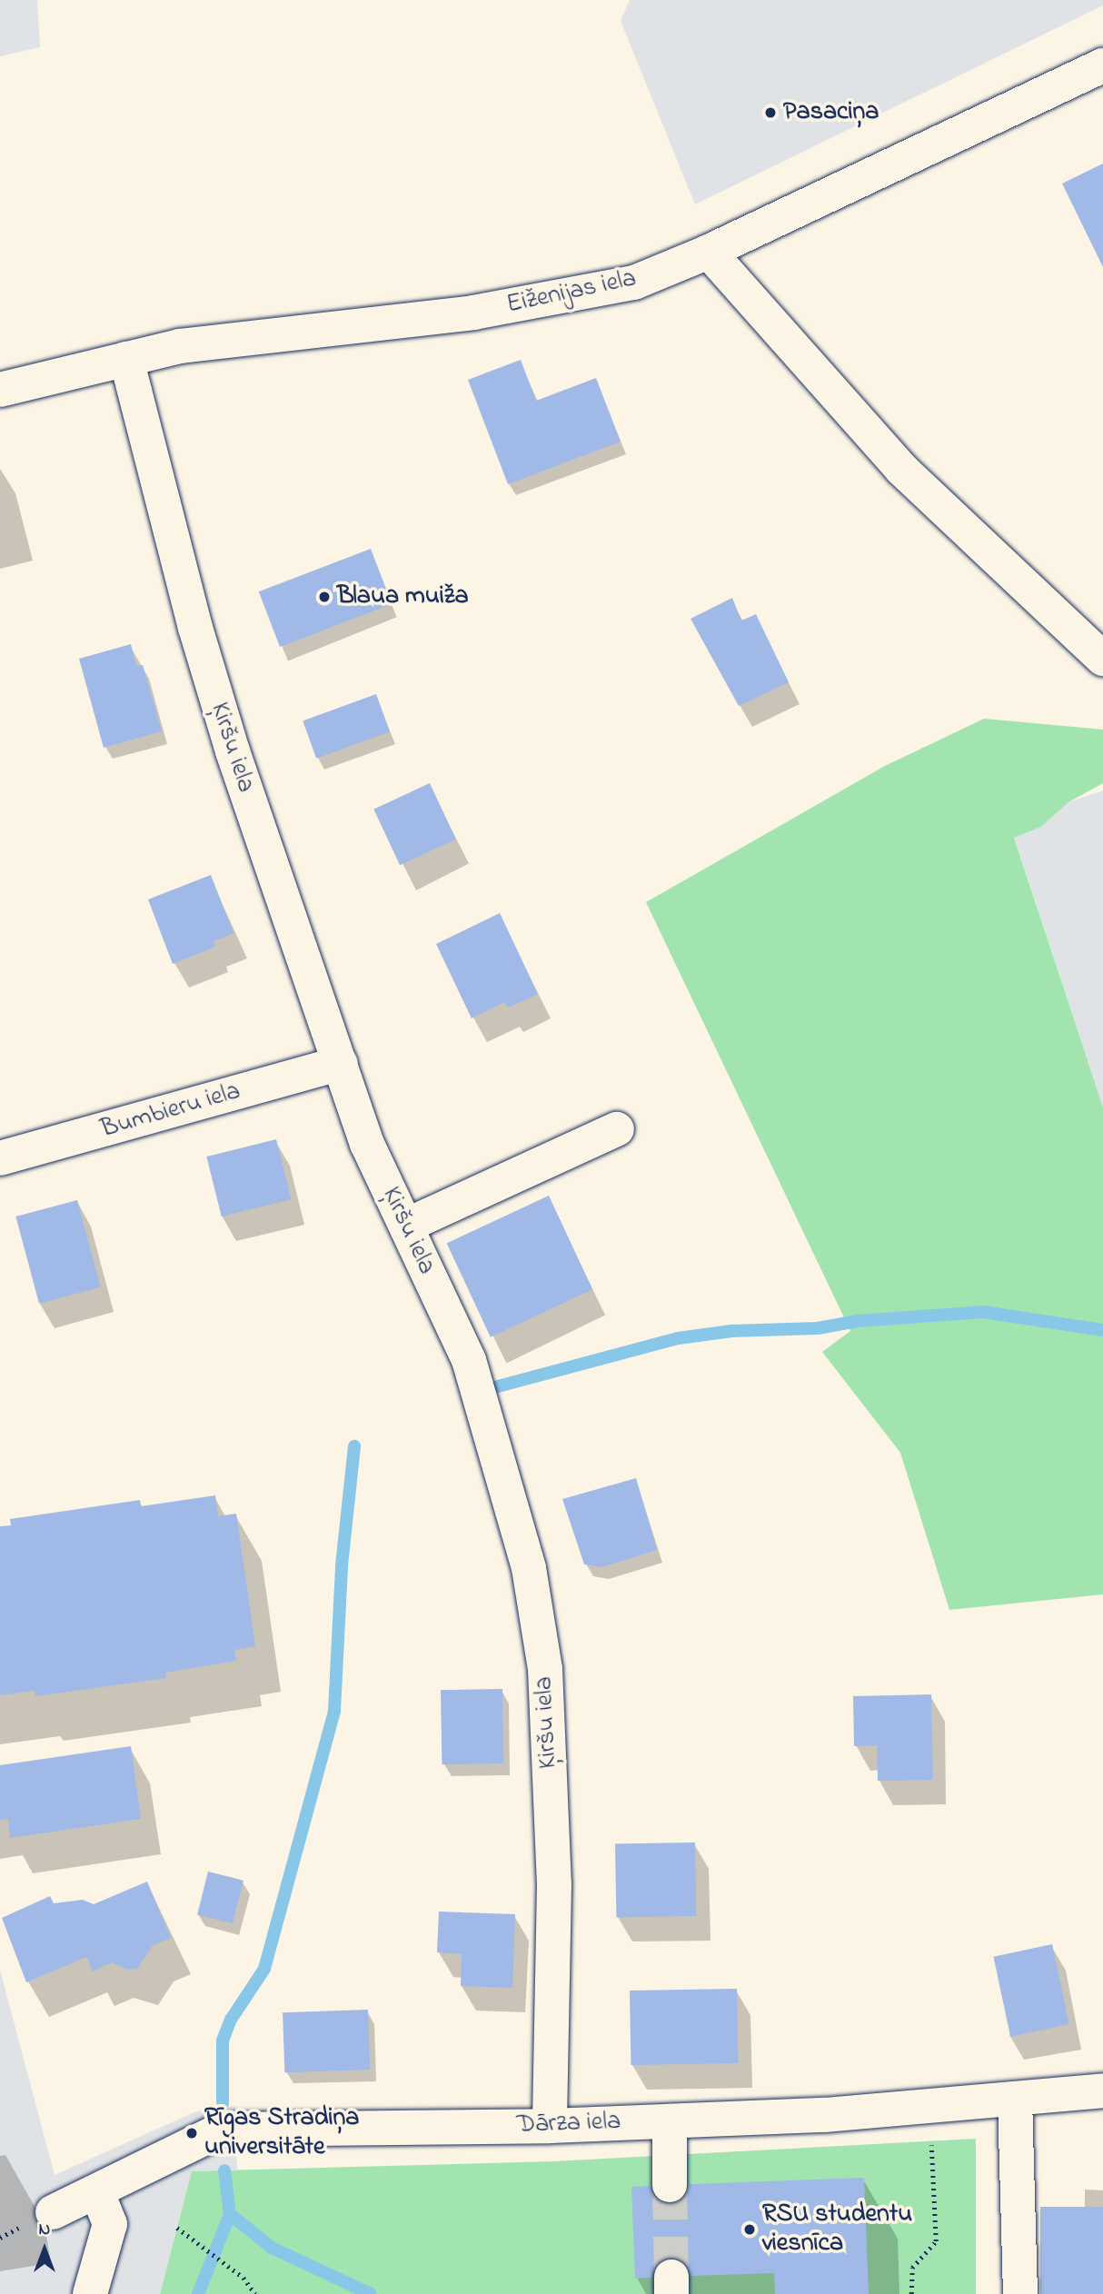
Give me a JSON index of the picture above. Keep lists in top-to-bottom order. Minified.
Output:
{"streets":{"street":["Eiženijas iela","Ķiršu iela","Bumbieru iela","Dārza iela"]},"crossings":[["Eiženijas iela","Ķiršu iela"],["Ķiršu iela","Bumbieru iela"],["Ķiršu iela","Dārza iela"]],"places":["Pasaciņa","Blaua muiža","Rīgas Stradiņa universitāte","RSU studentu viesnīca"],"north":"top"}
